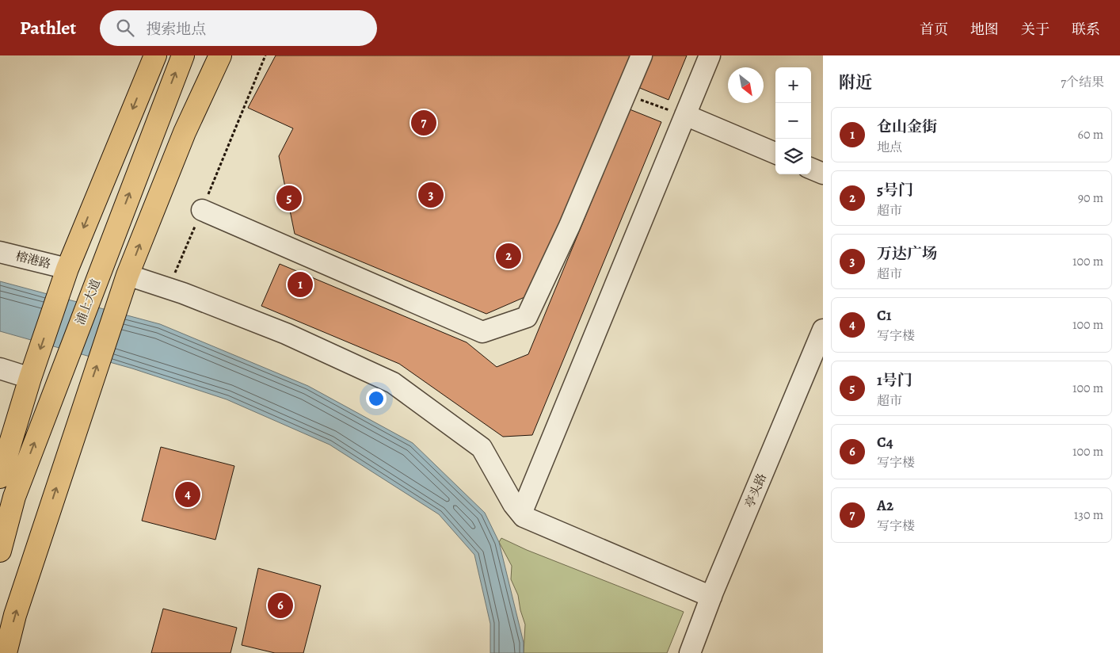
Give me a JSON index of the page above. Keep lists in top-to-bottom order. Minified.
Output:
{"streets":{"main road":["浦上大道"],"street":["榕港路","亭头路"]},"north":"bottom right","page":{"header":"Pathlet","search":"搜索地点","nav":["首页","地图","关于","联系"],"heading":["附近","7个结果"],"map_buttons":["+","−"],"list":[{"mark":"1","name":"仓山金街","note":"地点","value":"60 m"},{"mark":"2","name":"5号门","note":"超市","value":"90 m"},{"mark":"3","name":"万达广场","note":"超市","value":"100 m"},{"mark":"4","name":"C1","note":"写字楼","value":"100 m"},{"mark":"5","name":"1号门","note":"超市","value":"100 m"},{"mark":"6","name":"C4","note":"写字楼","value":"100 m"},{"mark":"7","name":"A2","note":"写字楼","value":"130 m"}],"pins":["7","3","5","2","1","4","6"]}}
